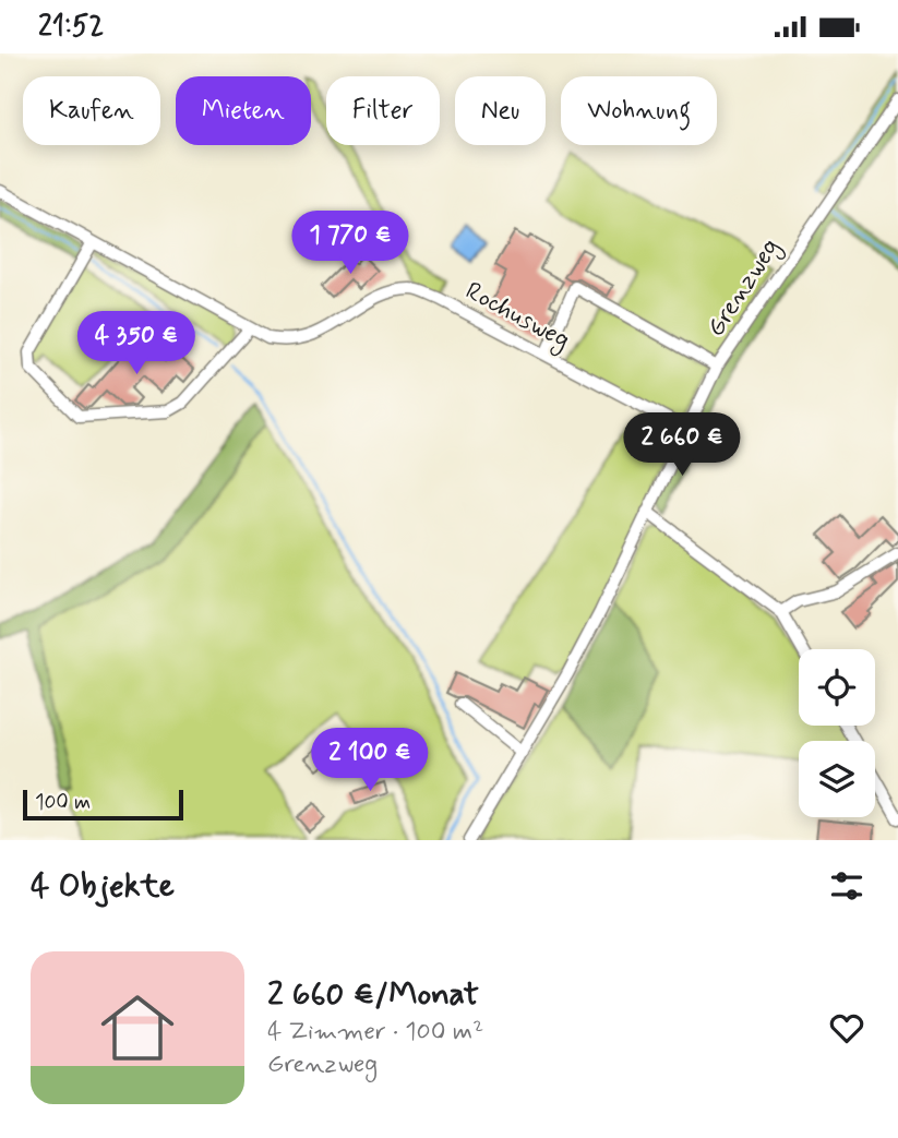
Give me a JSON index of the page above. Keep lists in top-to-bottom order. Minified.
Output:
{"streets":{"street":["Grenzweg","Rochusweg"]},"crossings":[["Grenzweg","Rochusweg"]],"scale_bar":"100 m","page":{"status":"21:52","chip":["Kaufen","Mieten","Filter","Neu","Wohnung"],"price":["1 770 €","4 350 €","2 660 €","2 100 €"],"scale":"100 m","heading":"4 Objekte","list":[{"name":"2 660 €/Monat","note":"4 Zimmer · 100 m² · Grenzweg"}]}}
